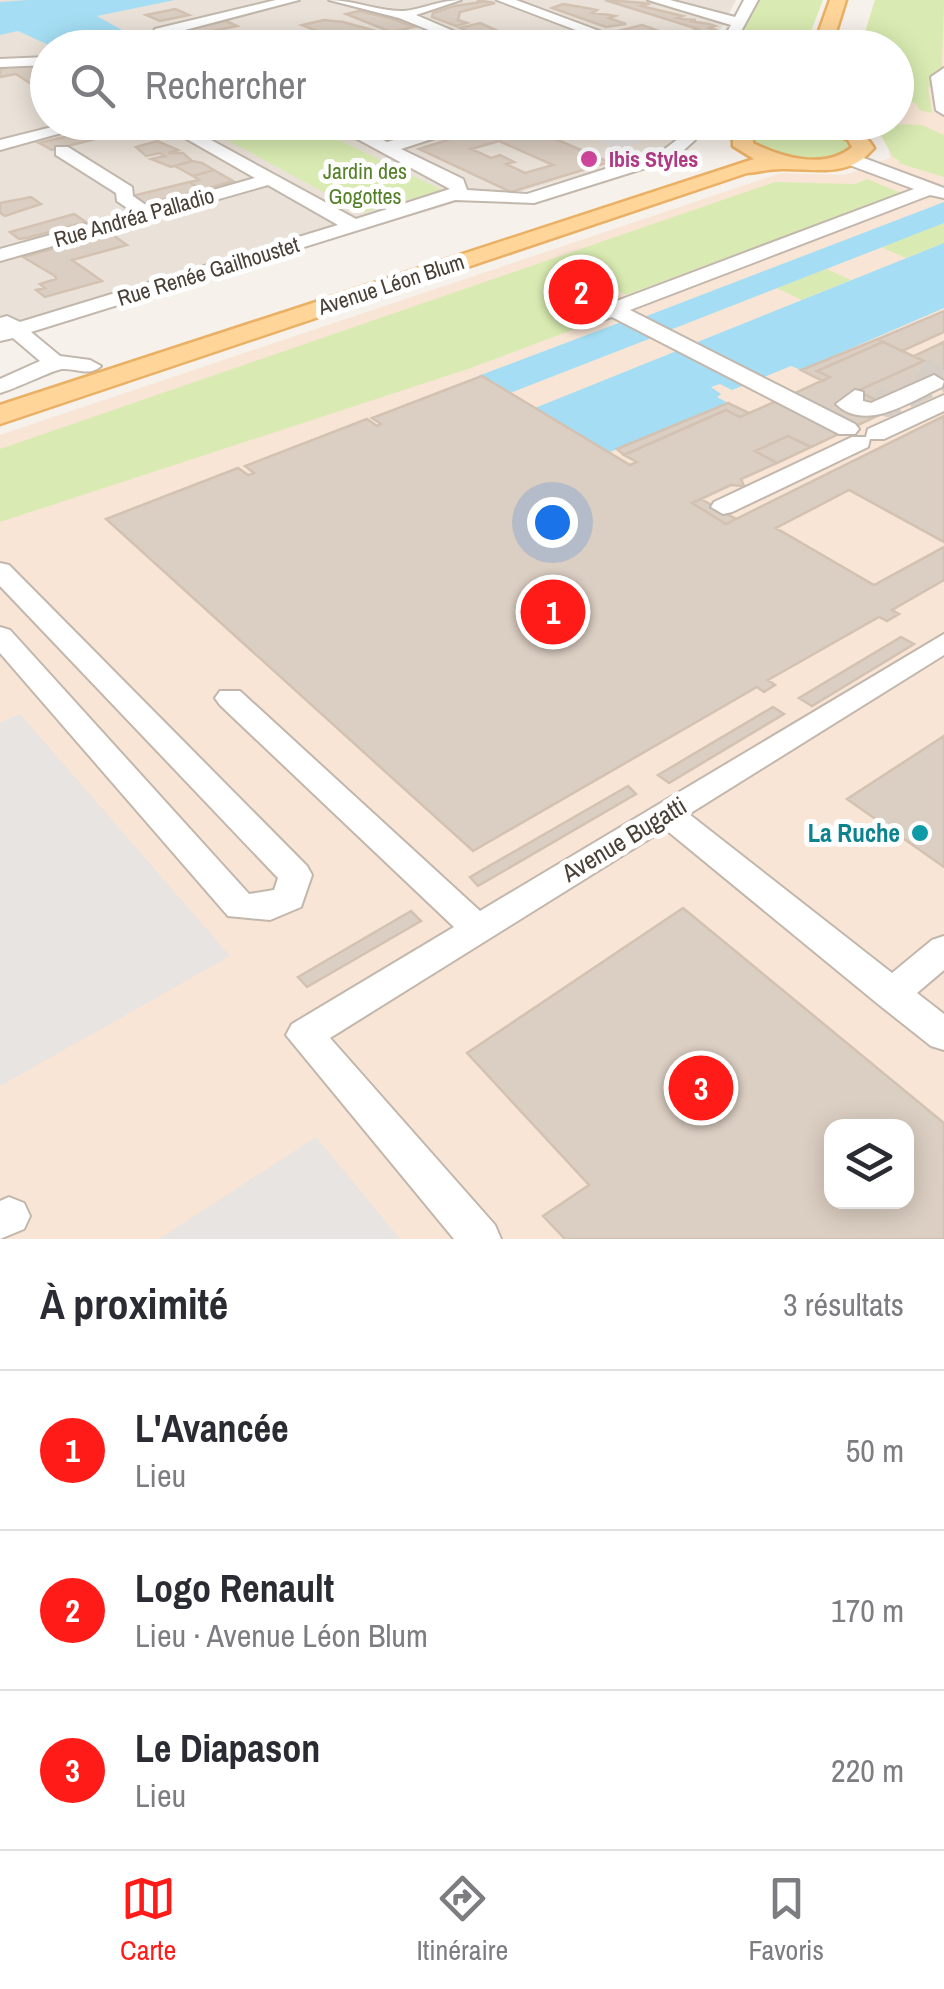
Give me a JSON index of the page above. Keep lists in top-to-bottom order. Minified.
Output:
{"streets":{"main road":["Avenue Léon Blum"],"street":["Rue Andréa Palladio","Rue Renée Gailhoustet","Avenue Bugatti"]},"parks":["Jardin des Gogottes"],"places":["Ibis Styles","La Ruche"],"page":{"search":"Rechercher","pins":["2","1","3"],"heading":["À proximité","3 résultats"],"list":[{"mark":"1","name":"L'Avancée","note":"Lieu","value":"50 m"},{"mark":"2","name":"Logo Renault","note":"Lieu · Avenue Léon Blum","value":"170 m"},{"mark":"3","name":"Le Diapason","note":"Lieu","value":"220 m"}],"nav":["Carte","Itinéraire","Favoris"]}}
